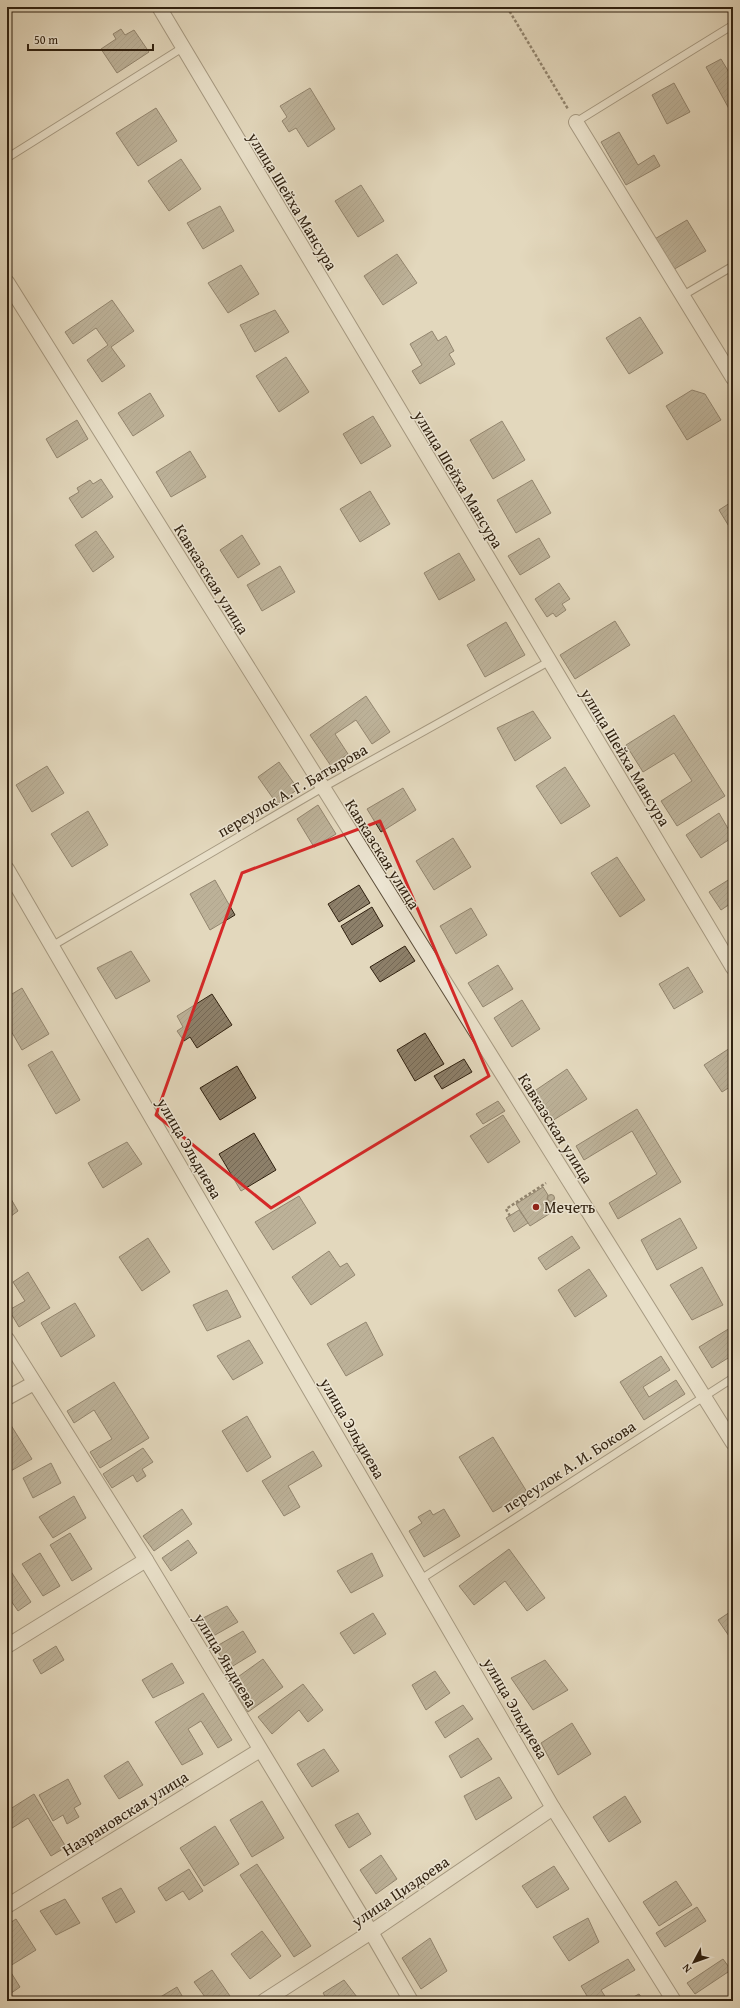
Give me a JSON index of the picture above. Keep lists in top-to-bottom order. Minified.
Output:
{"streets":{"street":["улица Шейха Мансура","Кавказская улица","улица Эльдиева","улица Яндиева","Назрановская улица","улица Циздоева"],"lane":["переулок А. Г. Батырова","переулок А. И. Бокова"]},"crossings":[["улица Шейха Мансура","переулок А. Г. Батырова"],["Кавказская улица","переулок А. Г. Батырова"],["Кавказская улица","переулок А. И. Бокова"],["переулок А. Г. Батырова","улица Эльдиева"],["улица Эльдиева","переулок А. И. Бокова"],["улица Эльдиева","улица Циздоева"],["улица Яндиева","Назрановская улица"],["улица Яндиева","улица Циздоева"]],"places":["Мечеть"],"scale_bar":"50 m","north":"bottom left"}
